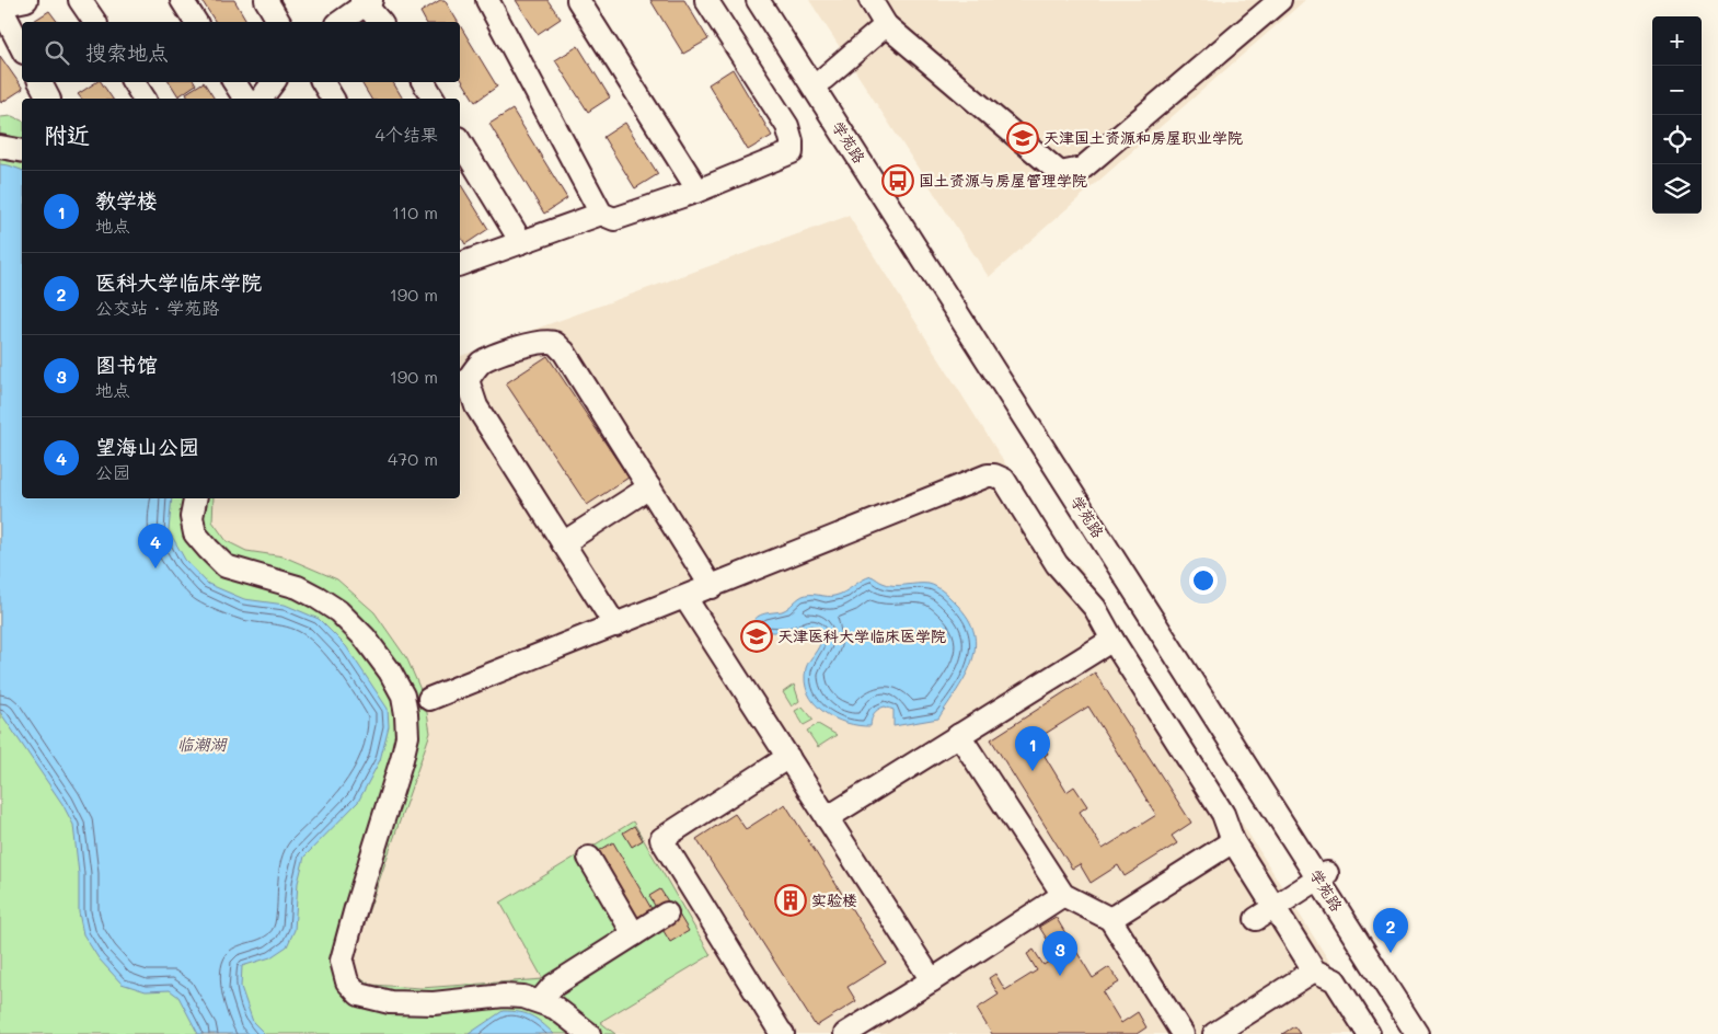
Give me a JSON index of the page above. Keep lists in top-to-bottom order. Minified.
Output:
{"streets":{"street":["学苑路"]},"water":["临潮湖"],"places":{"school or university":["天津国土资源和房屋职业学院","天津医科大学临床医学院"],"bus stop":["国土资源与房屋管理学院"],"building":["实验楼"]},"page":{"map_buttons":["+","−"],"search":"搜索地点","heading":["附近","4个结果"],"list":[{"mark":"1","name":"教学楼","note":"地点","value":"110 m"},{"mark":"2","name":"医科大学临床学院","note":"公交站 · 学苑路","value":"190 m"},{"mark":"3","name":"图书馆","note":"地点","value":"190 m"},{"mark":"4","name":"望海山公园","note":"公园","value":"470 m"}],"pins":["4","1","2","3"]}}
